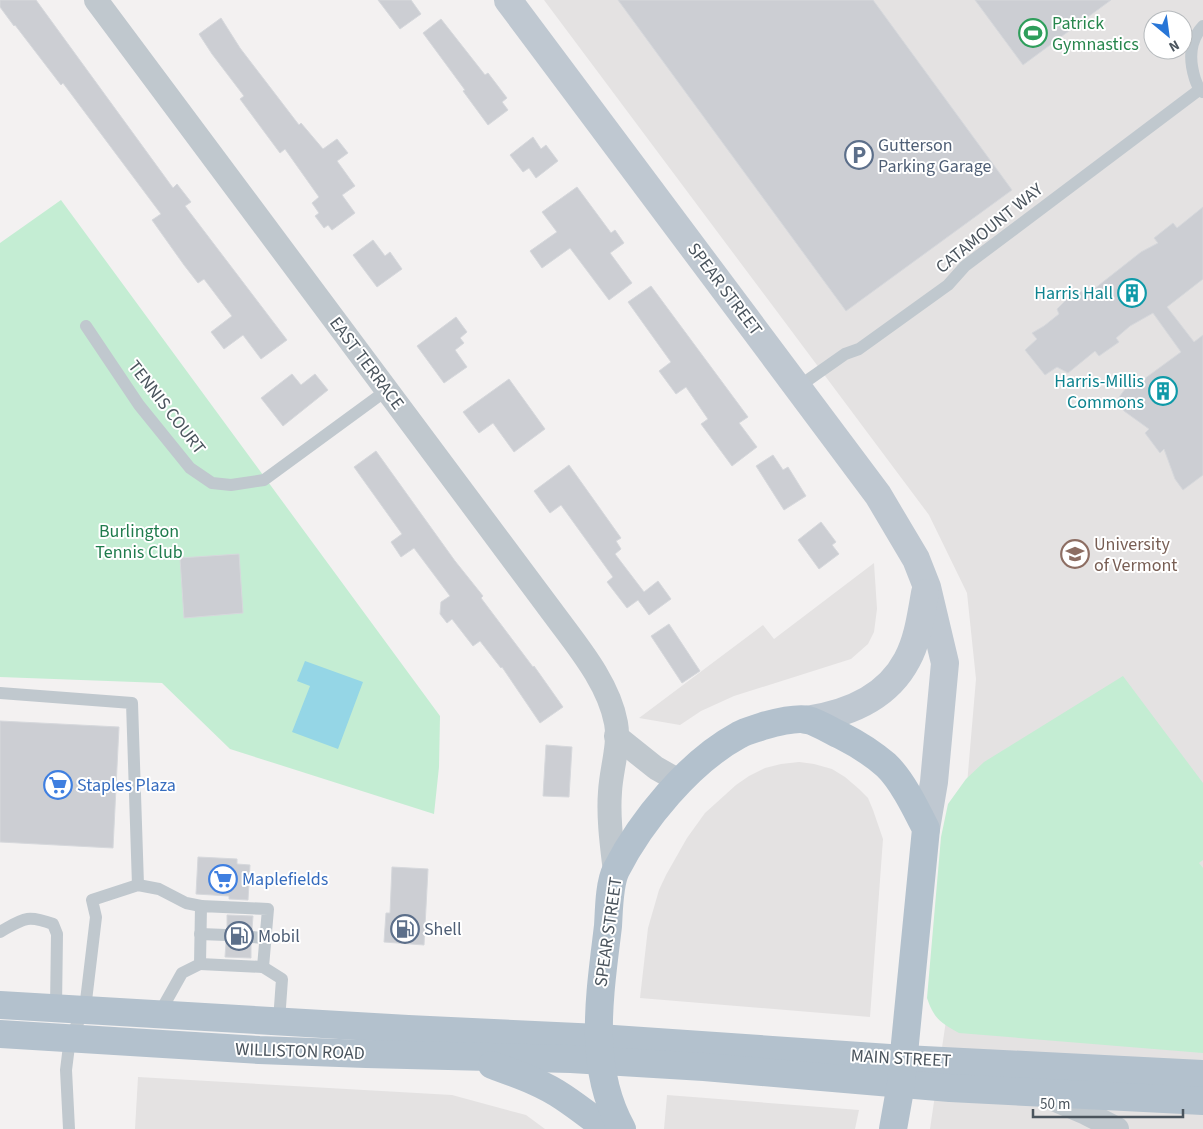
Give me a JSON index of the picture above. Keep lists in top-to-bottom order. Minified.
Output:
{"streets":{"main road":["SPEAR STREET","WILLISTON ROAD","MAIN STREET"],"street":["EAST TERRACE"],"lane":["CATAMOUNT WAY","TENNIS COURT"]},"crossings":[["CATAMOUNT WAY","SPEAR STREET"],["SPEAR STREET","EAST TERRACE"],["SPEAR STREET","WILLISTON ROAD"],["SPEAR STREET","MAIN STREET"],["EAST TERRACE","TENNIS COURT"],["WILLISTON ROAD","MAIN STREET"]],"parks":["Burlington Tennis Club"],"places":{"sports":["Patrick Gymnastics"],"parking":["Gutterson Parking Garage"],"building":["Harris Hall","Harris-Millis Commons"],"school or university":["University of Vermont"],"supermarket":["Staples Plaza","Maplefields"],"fuel station":["Shell","Mobil"]},"scale_bar":"50 m","north":"bottom right"}
